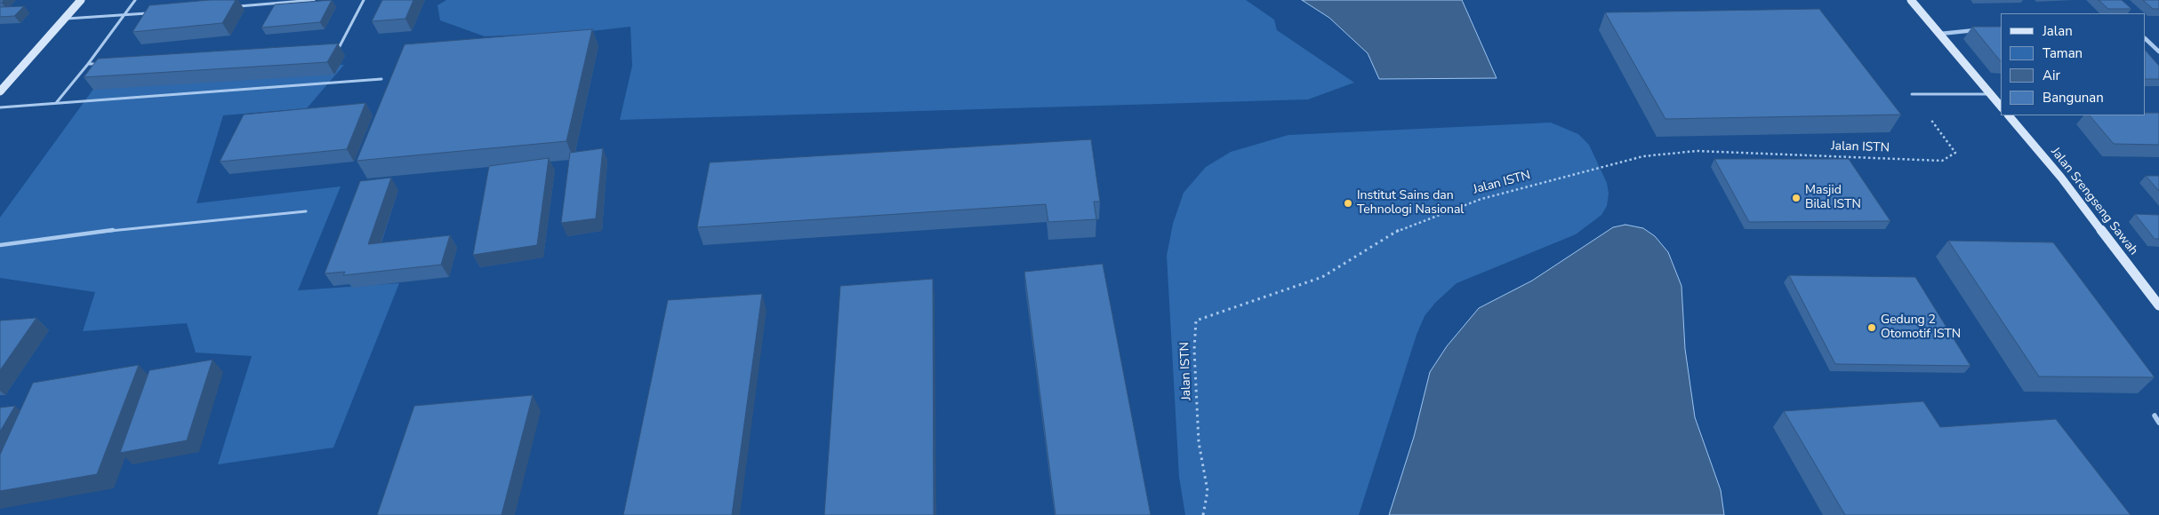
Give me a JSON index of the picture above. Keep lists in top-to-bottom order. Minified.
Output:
{"streets":{"street":["Jalan Srengseng Sawah"],"path":["Jalan ISTN"]},"places":["Masjid Bilal ISTN","Institut Sains dan Tehnologi Nasional","Gedung 2 Otomotif ISTN"],"legend":["Jalan","Taman","Air","Bangunan"]}
